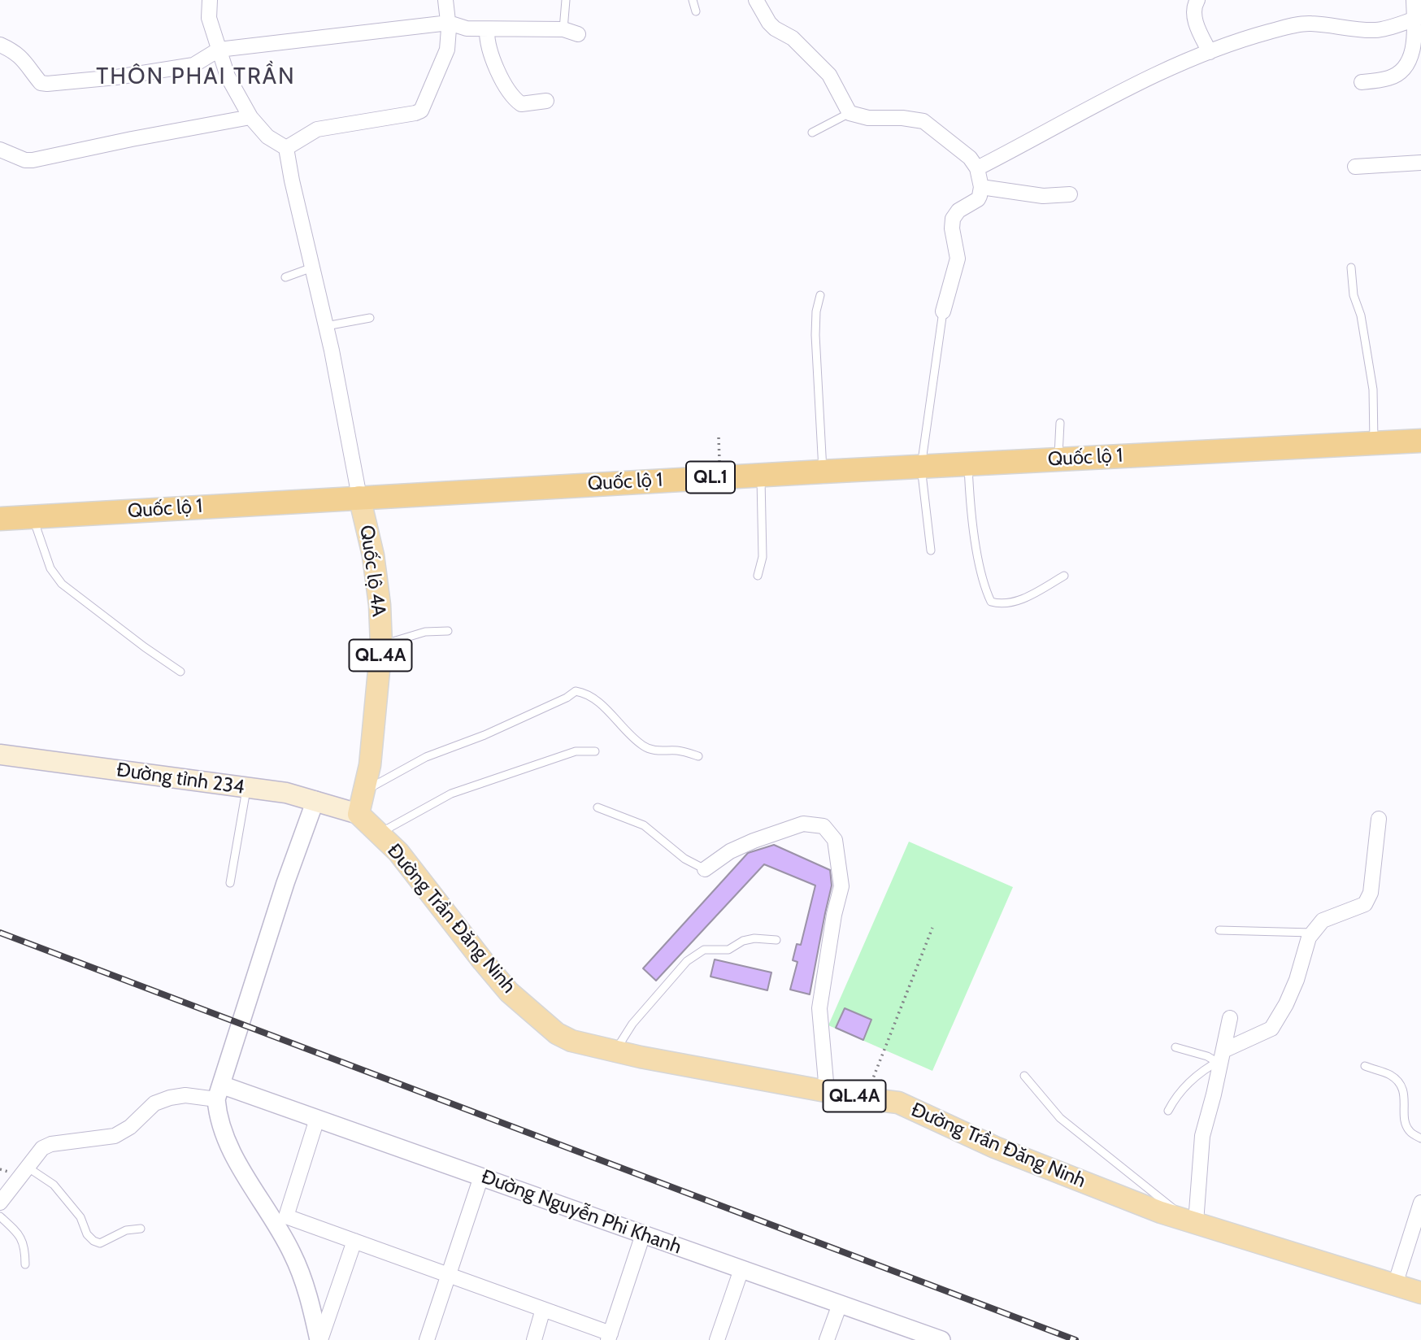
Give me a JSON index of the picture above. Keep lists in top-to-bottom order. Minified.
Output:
{"streets":{"highway":["Quốc lộ 1","QL.1"],"main road":["Quốc lộ 4A","QL.4A","Đường tỉnh 234","Đường Trần Đăng Ninh"],"street":["Đường Nguyễn Phi Khanh"]},"crossings":[["Quốc lộ 1","Quốc lộ 4A"],["Quốc lộ 4A","Đường tỉnh 234"],["Quốc lộ 4A","Đường Trần Đăng Ninh"],["Đường tỉnh 234","Đường Trần Đăng Ninh"]],"districts":["THÔN PHAI TRẦN"]}
